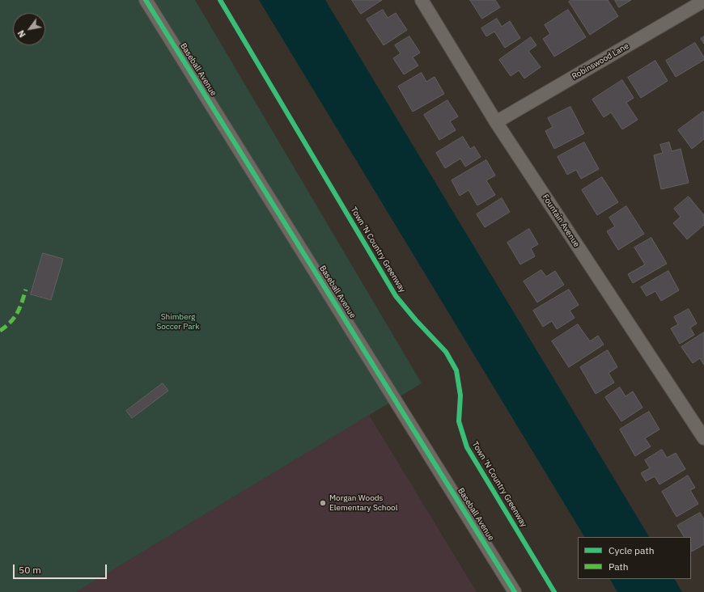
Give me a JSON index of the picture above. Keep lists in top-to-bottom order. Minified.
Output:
{"streets":{"street":["Robinswood Lane","Baseball Avenue","Fountain Avenue"],"cycle path":["Town 'N Country Greenway"]},"crossings":[["Robinswood Lane","Fountain Avenue"]],"parks":["Shimberg Soccer Park"],"places":["Morgan Woods Elementary School"],"legend":["Cycle path","Path"],"scale_bar":"50 m","north":"bottom left"}
